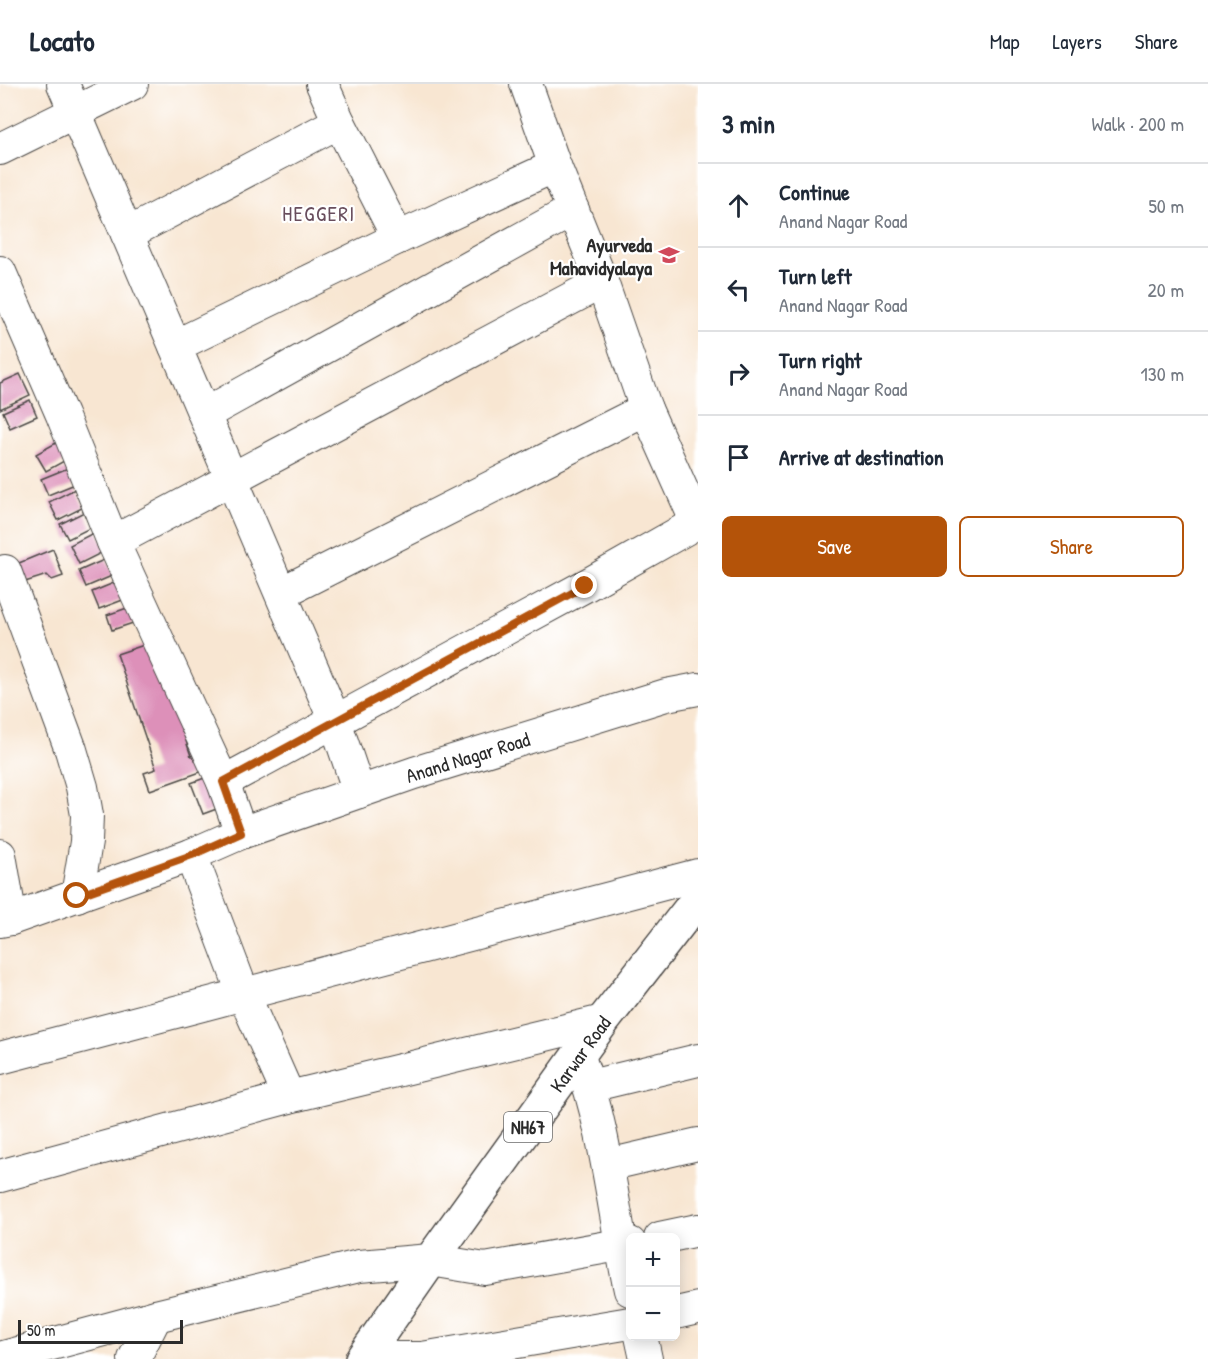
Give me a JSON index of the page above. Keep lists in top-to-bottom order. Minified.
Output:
{"streets":{"highway":["Karwar Road","NH67"],"street":["Anand Nagar Road"]},"districts":["HEGGERI"],"places":{"school or university":["Ayurveda Mahavidyalaya"]},"scale_bar":"50 m","page":{"header":"Locato","nav":["Map","Layers","Share"],"heading":["3 min","Walk · 200 m"],"list":[["Continue","Anand Nagar Road","50 m"],["Turn left","Anand Nagar Road","20 m"],["Turn right","Anand Nagar Road","130 m"],"Arrive at destination"],"buttons":["Save","Share"],"map_buttons":["+","−"],"scale":"50 m"}}
